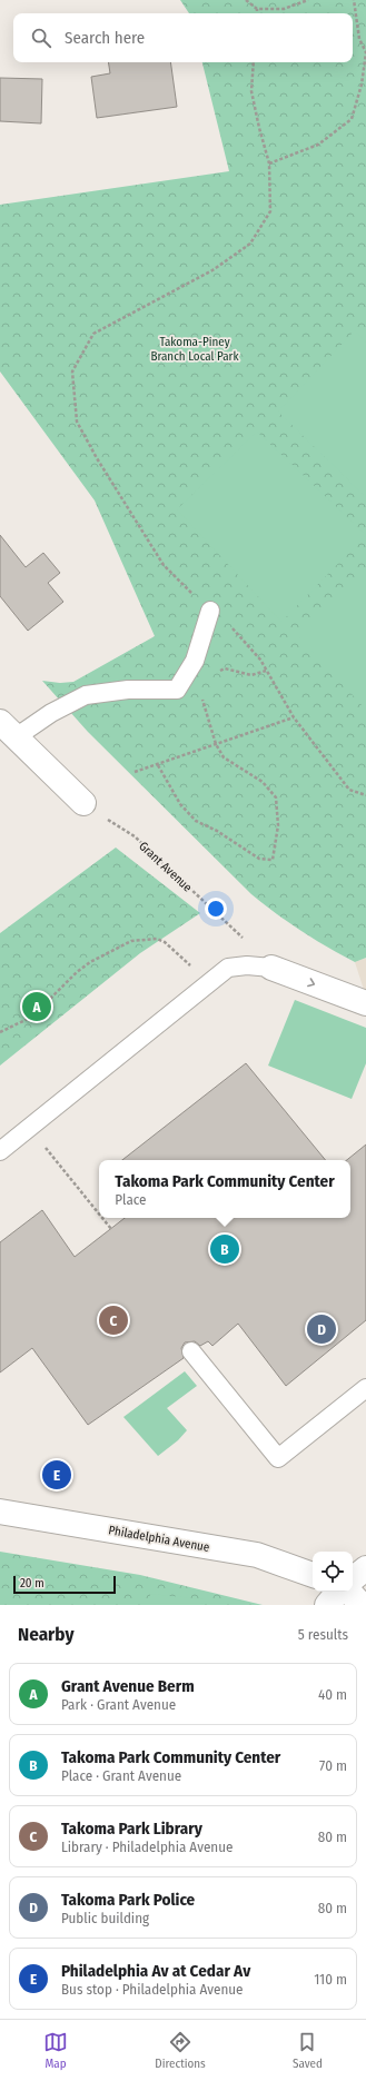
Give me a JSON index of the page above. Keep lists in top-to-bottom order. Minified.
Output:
{"streets":{"main road":["Philadelphia Avenue"],"path":["Grant Avenue"]},"parks":["Takoma-Piney Branch Local Park"],"scale_bar":"20 m","page":{"search":"Search here","pins":["A","B","C","D","E"],"popup":["Takoma Park Community Center","Place"],"scale":"20 m","heading":["Nearby","5 results"],"list":[{"mark":"A","name":"Grant Avenue Berm","note":"Park · Grant Avenue","value":"40 m"},{"mark":"B","name":"Takoma Park Community Center","note":"Place · Grant Avenue","value":"70 m"},{"mark":"C","name":"Takoma Park Library","note":"Library · Philadelphia Avenue","value":"80 m"},{"mark":"D","name":"Takoma Park Police","note":"Public building","value":"80 m"},{"mark":"E","name":"Philadelphia Av at Cedar Av","note":"Bus stop · Philadelphia Avenue","value":"110 m"}],"nav":["Map","Directions","Saved"]}}
